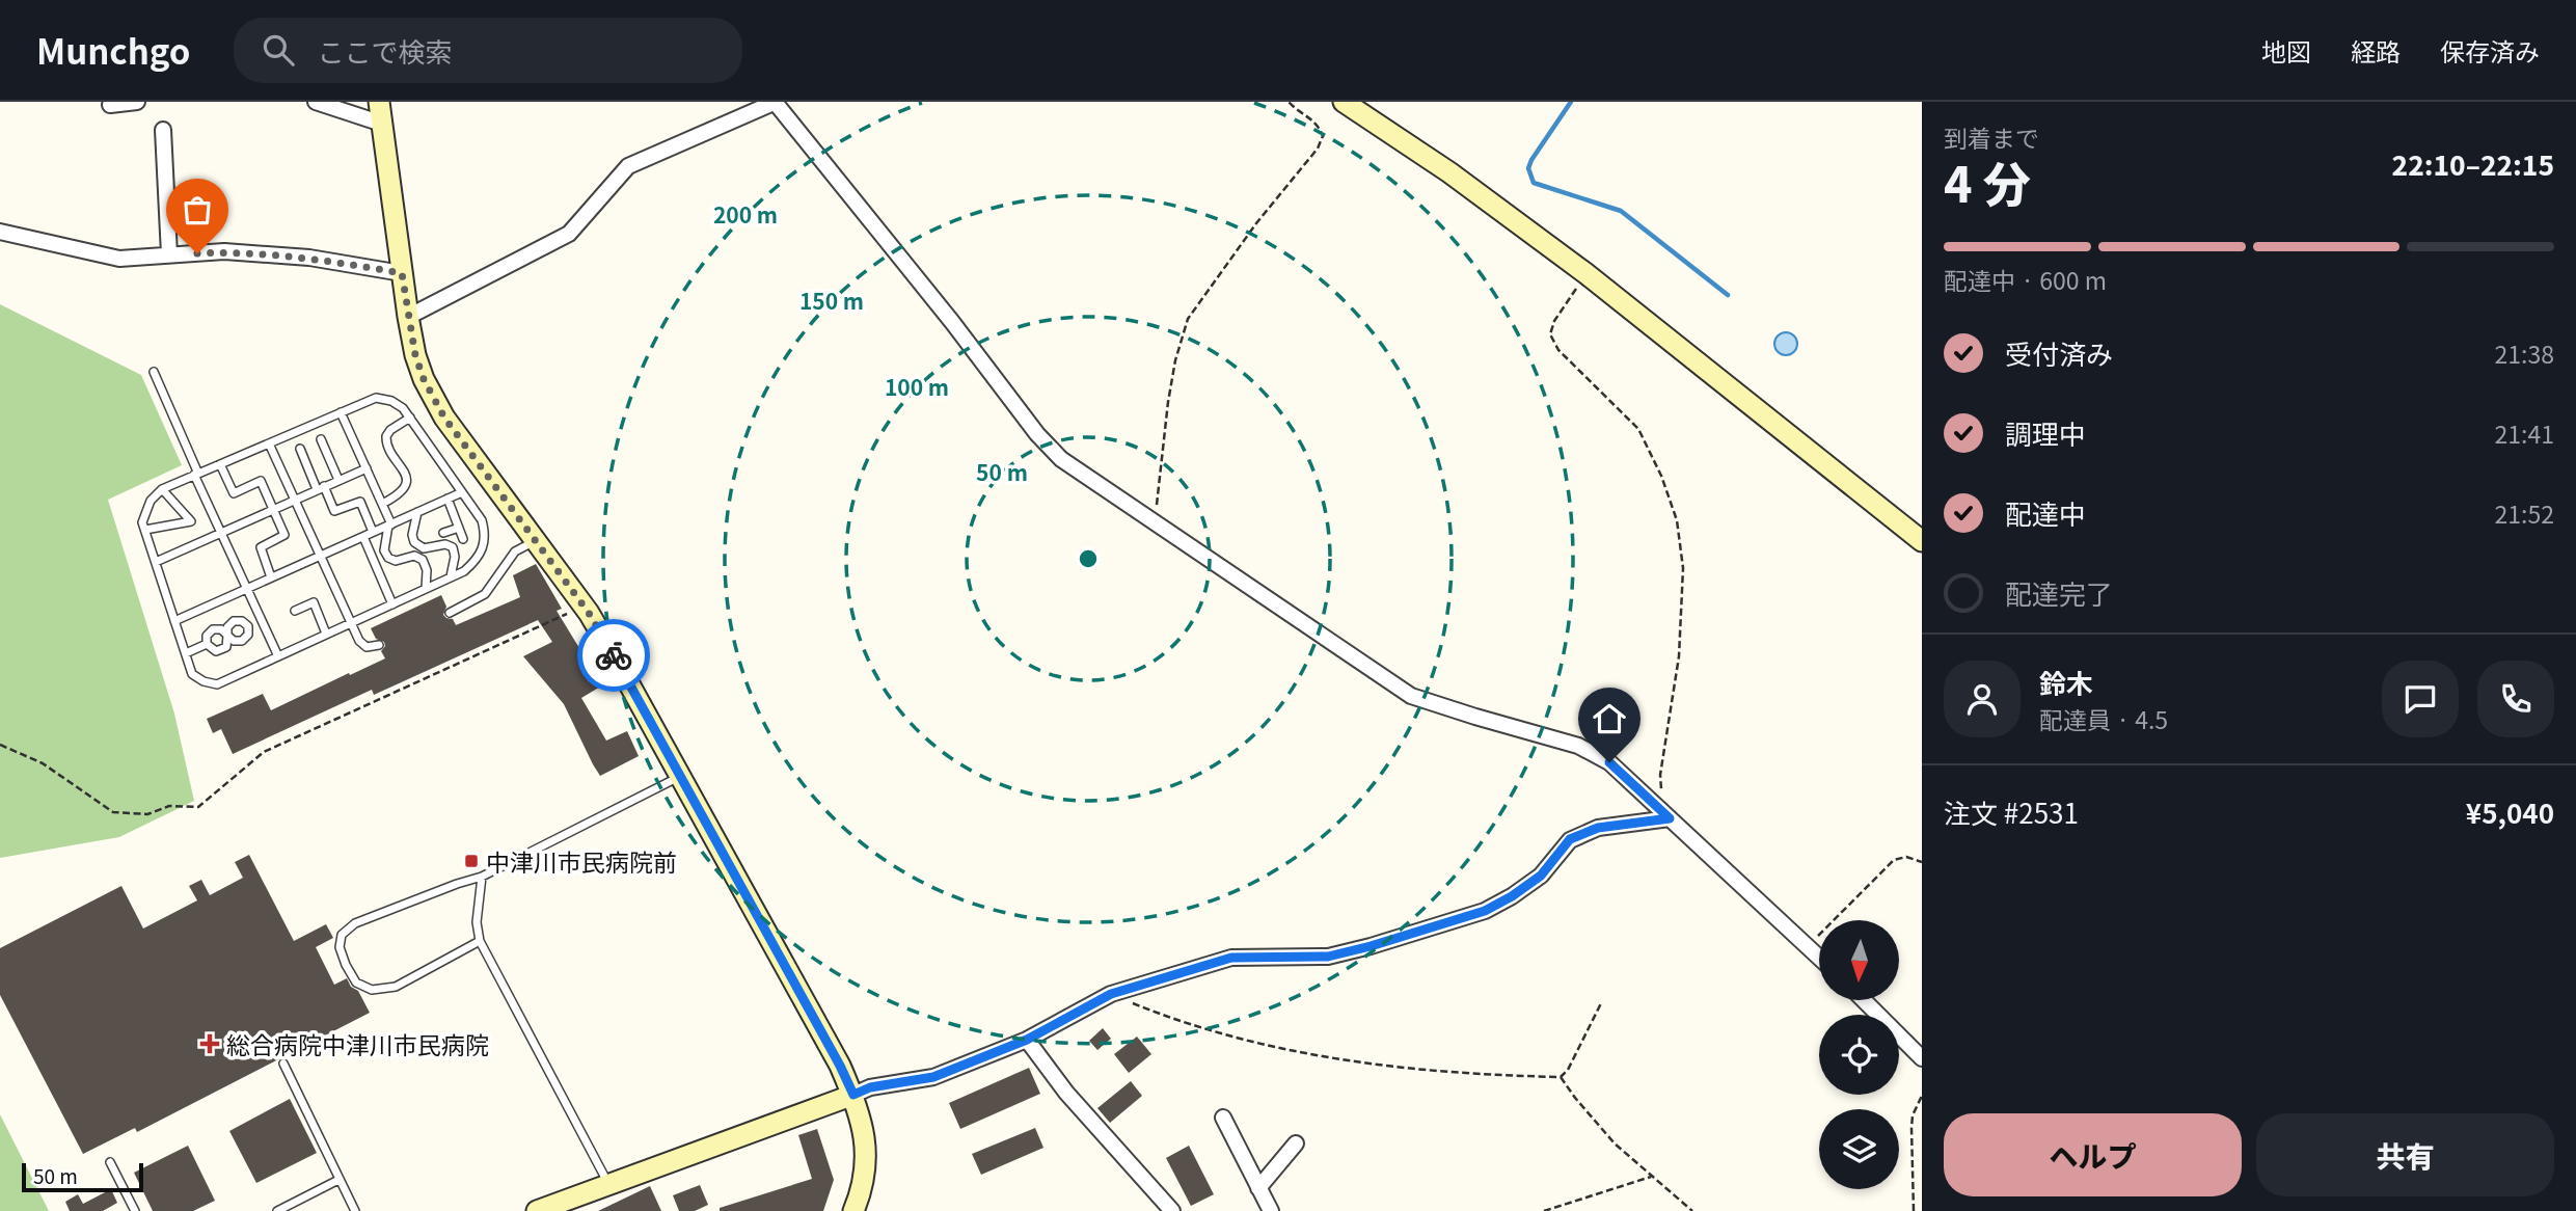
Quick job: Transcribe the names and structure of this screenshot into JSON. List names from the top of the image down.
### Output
{
  "places": {
    "transit": ["中津川市民病院前"],
    "health": ["総合病院中津川市民病院"]
  },
  "scale_bar": "50 m",
  "north": "bottom",
  "page": {
    "header": "Munchgo",
    "search": "ここで検索",
    "nav": ["地図", "経路", "保存済み"],
    "heading": ["4 分", "到着まで", "22:10–22:15"],
    "panel": [
      "鈴木",
      "配達員 · 4.5",
      "注文 #2531",
      "¥5,040"
    ],
    "bar": "配達中 · 600 m",
    "list": [
      ["受付済み", "21:38"],
      ["調理中", "21:41"],
      ["配達中", "21:52"],
      "配達完了"
    ],
    "buttons": ["ヘルプ", "共有"],
    "scale": "50 m"
  },
  "rings": [
    "200 m",
    "150 m",
    "100 m",
    "50 m"
  ]
}
